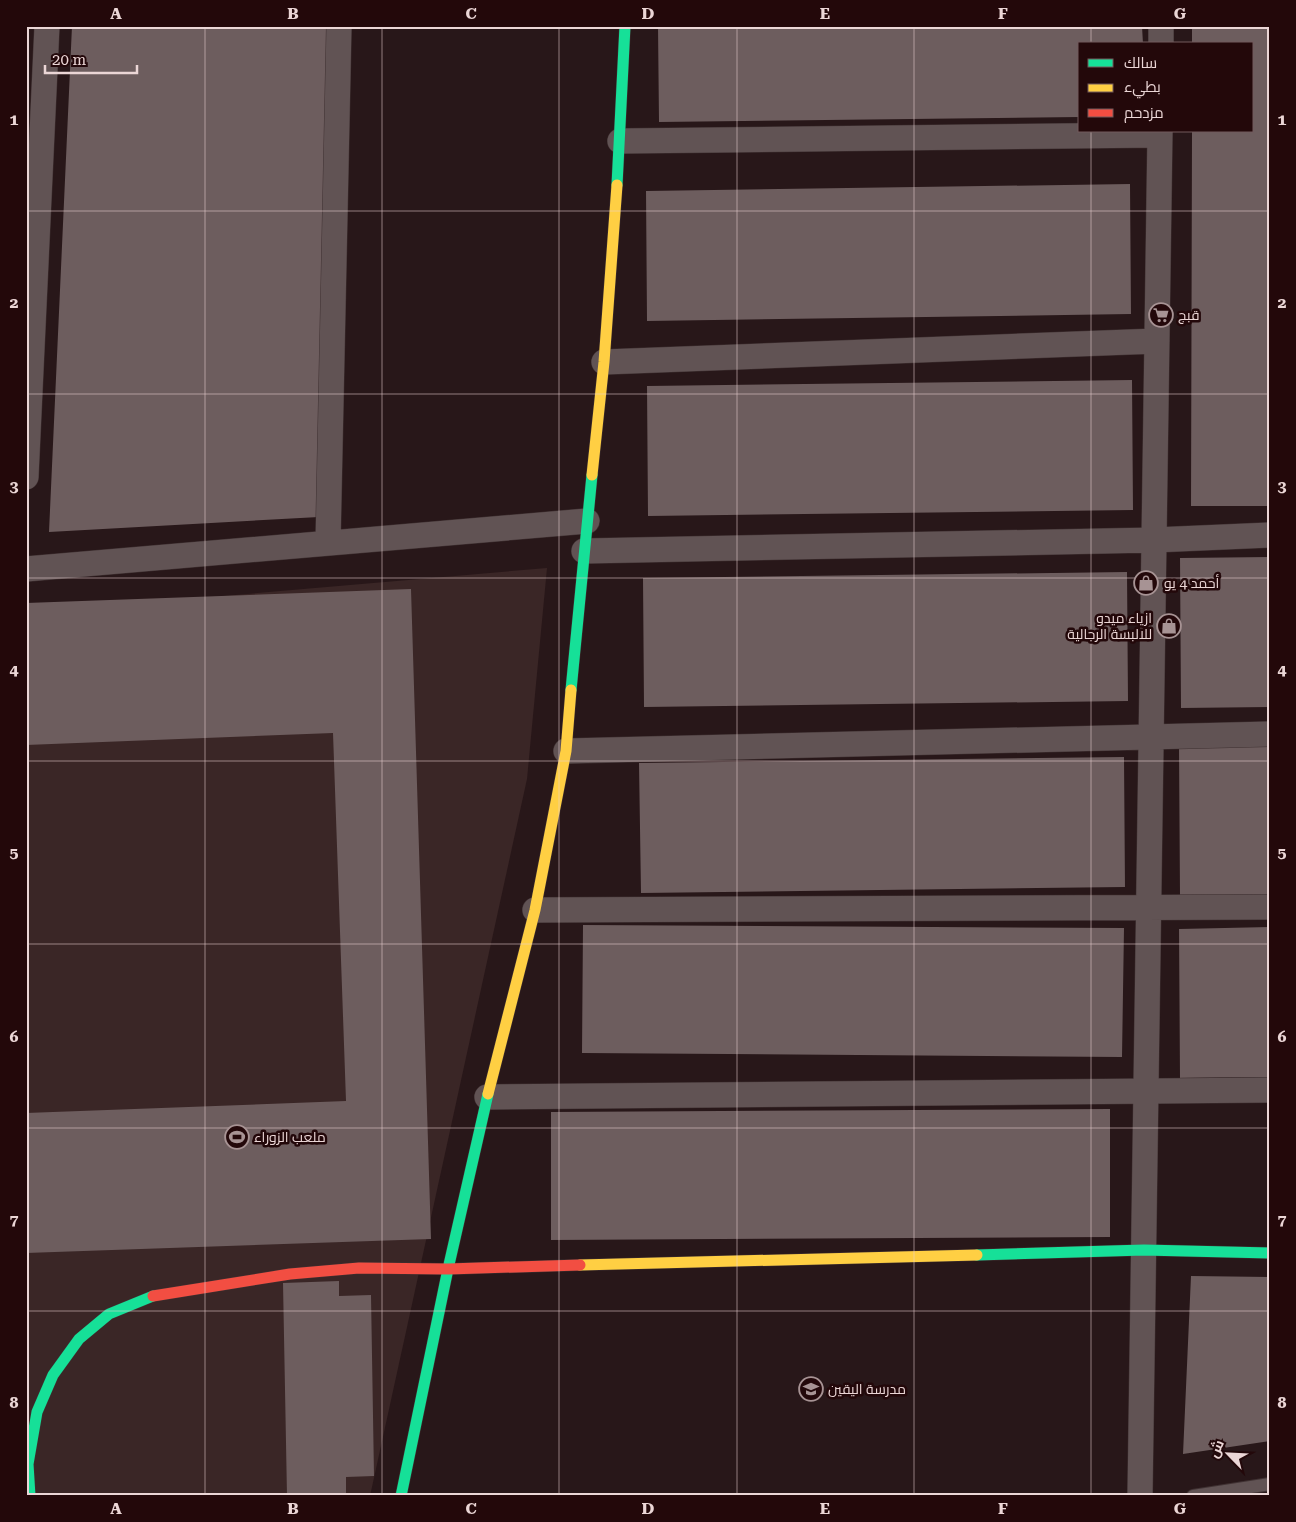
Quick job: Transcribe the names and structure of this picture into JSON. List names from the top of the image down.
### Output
{
  "places": {
    "supermarket": ["قبج"],
    "shop": ["أحمد 4 يو", "ازياء ميدو للالبسة الرجالية"],
    "sports": ["ملعب الزوراء"],
    "school or university": ["مدرسة اليقين"]
  },
  "legend": ["سالك", "بطيء", "مزدحم"],
  "scale_bar": "20 m",
  "north": "top left",
  "grid": {
    "columns": [
      "A",
      "B",
      "C",
      "D",
      "E",
      "F",
      "G"
    ],
    "rows": [
      "1",
      "2",
      "3",
      "4",
      "5",
      "6",
      "7",
      "8"
    ]
  }
}
